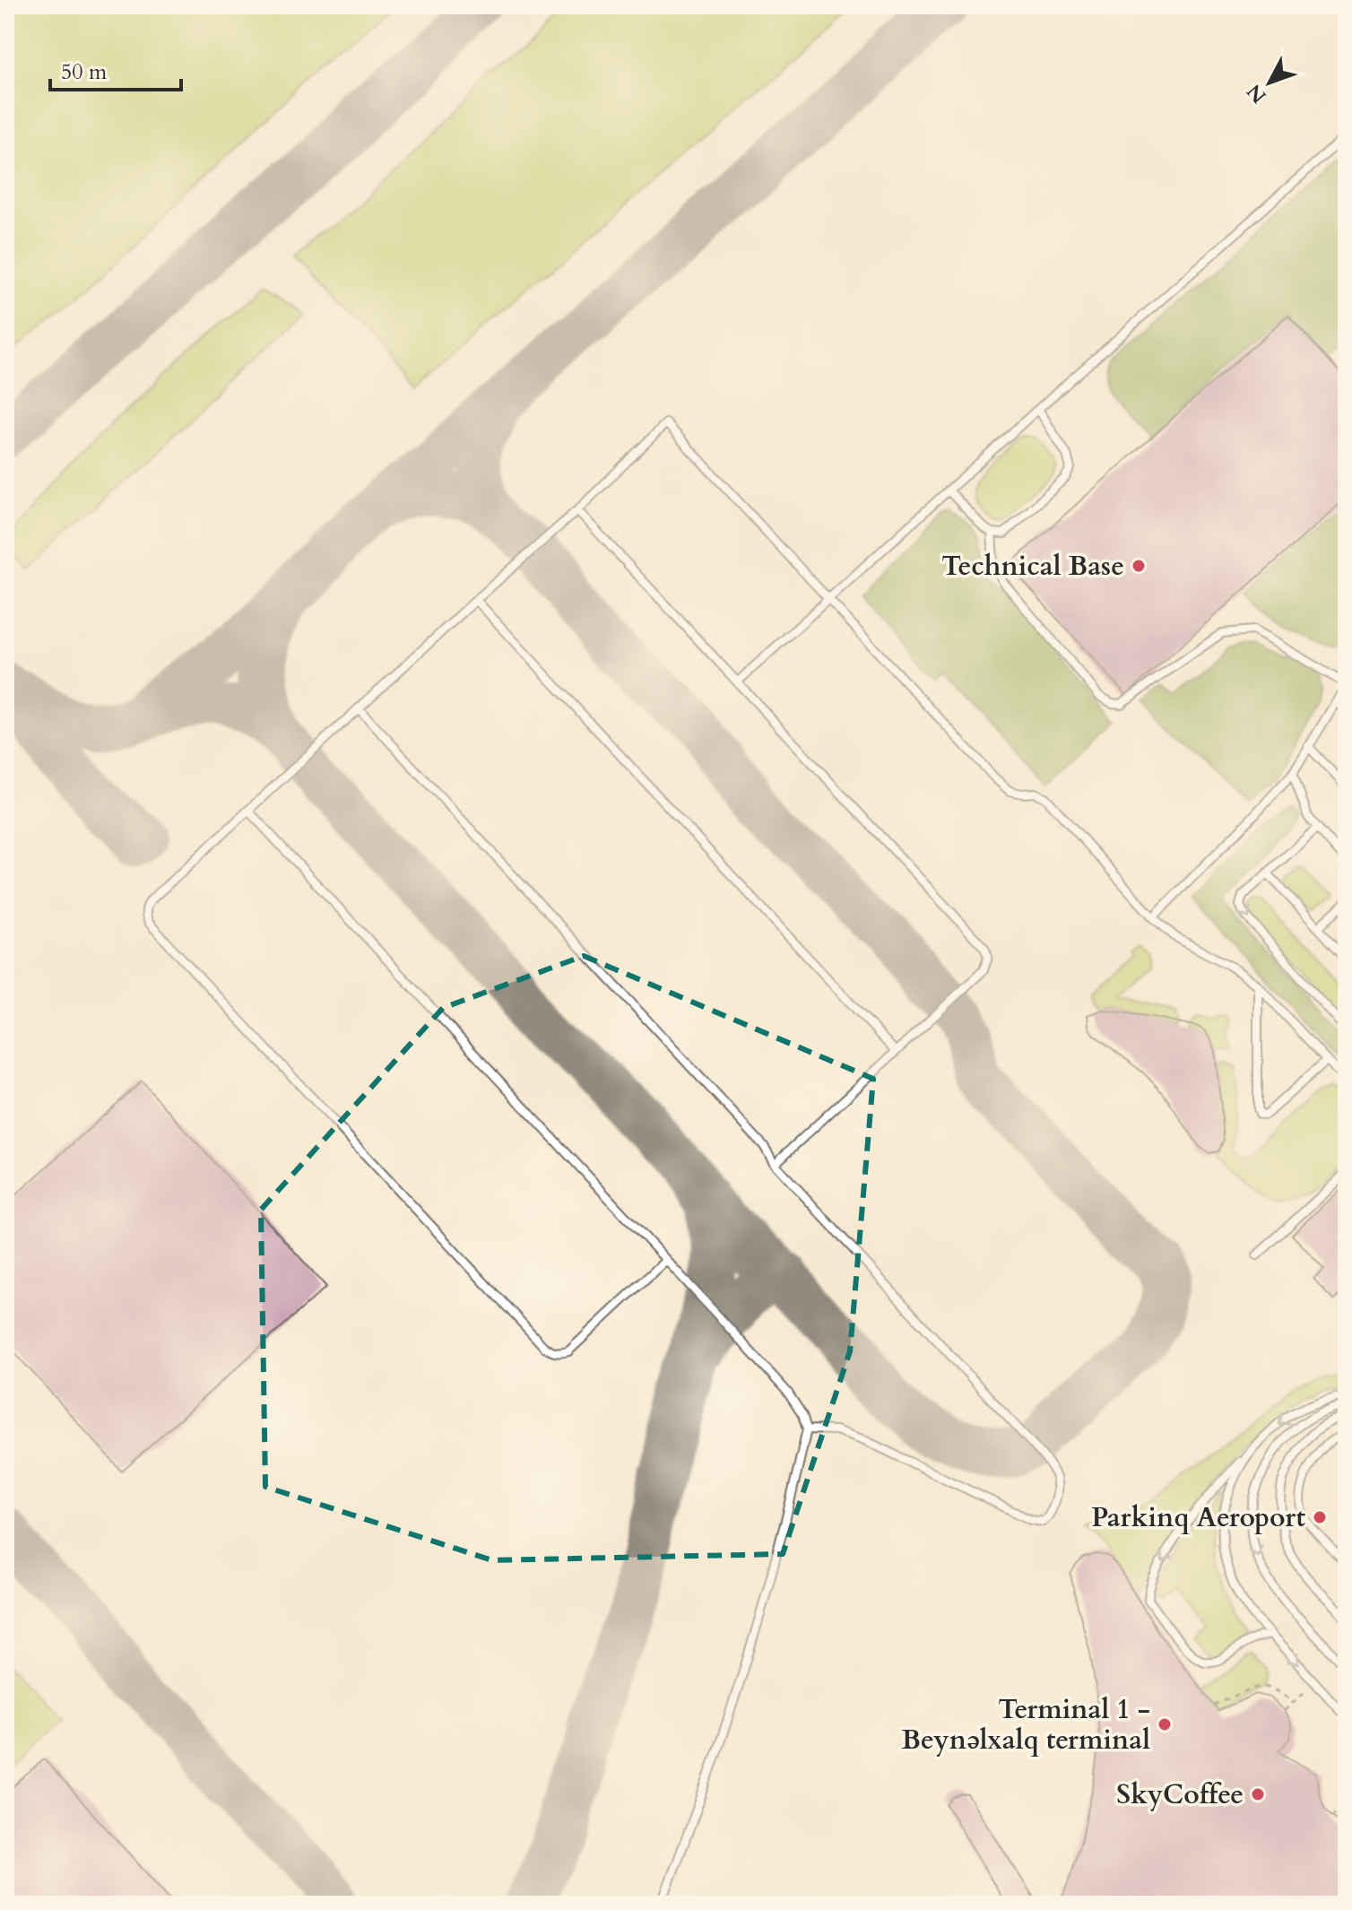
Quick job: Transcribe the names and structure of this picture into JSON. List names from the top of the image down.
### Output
{
  "places": [
    "Technical Base",
    "Parkinq Aeroport",
    "Terminal 1 - Beynəlxalq terminal",
    "SkyCoffee"
  ],
  "scale_bar": "50 m",
  "north": "bottom left"
}
